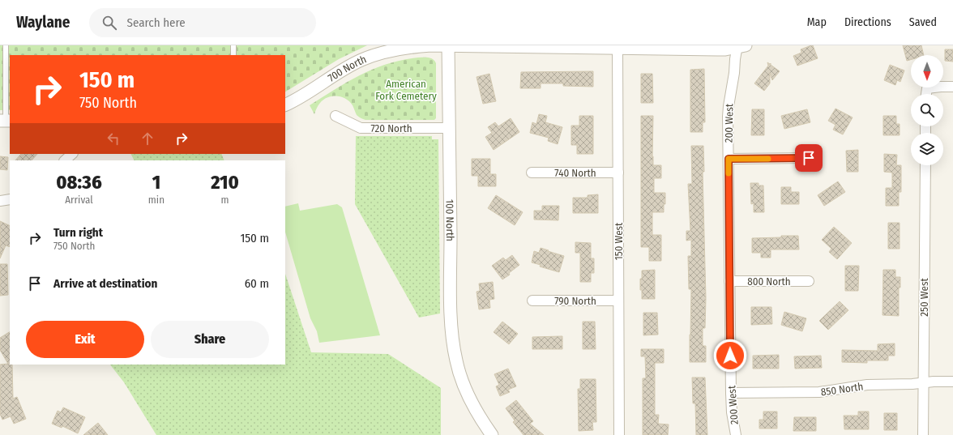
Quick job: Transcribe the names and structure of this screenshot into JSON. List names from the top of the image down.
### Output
{
  "streets": {
    "street": [
      "700 North",
      "200 West",
      "720 North",
      "740 North",
      "100 North",
      "150 West",
      "800 North",
      "250 West",
      "790 North",
      "850 North"
    ]
  },
  "crossings": [
    ["700 North", "200 West"],
    ["700 North", "100 North"],
    ["700 North", "150 West"],
    ["200 West", "800 North"],
    ["200 West", "850 North"],
    ["720 North", "100 North"],
    ["740 North", "150 West"],
    ["150 West", "790 North"],
    ["250 West", "850 North"]
  ],
  "parks": ["American Fork Cemetery"],
  "north": "bottom",
  "page": {
    "header": "Waylane",
    "search": "Search here",
    "nav": ["Map", "Directions", "Saved"],
    "turn": ["150 m", "750 North"],
    "eta": [
      "08:36",
      "Arrival",
      "1",
      "min",
      "210",
      "m"
    ],
    "list": [
      {
        "name": "Turn right",
        "note": "750 North",
        "value": "150 m"
      },
      {
        "name": "Arrive at destination",
        "value": "60 m"
      }
    ],
    "buttons": ["Exit", "Share"]
  }
}
